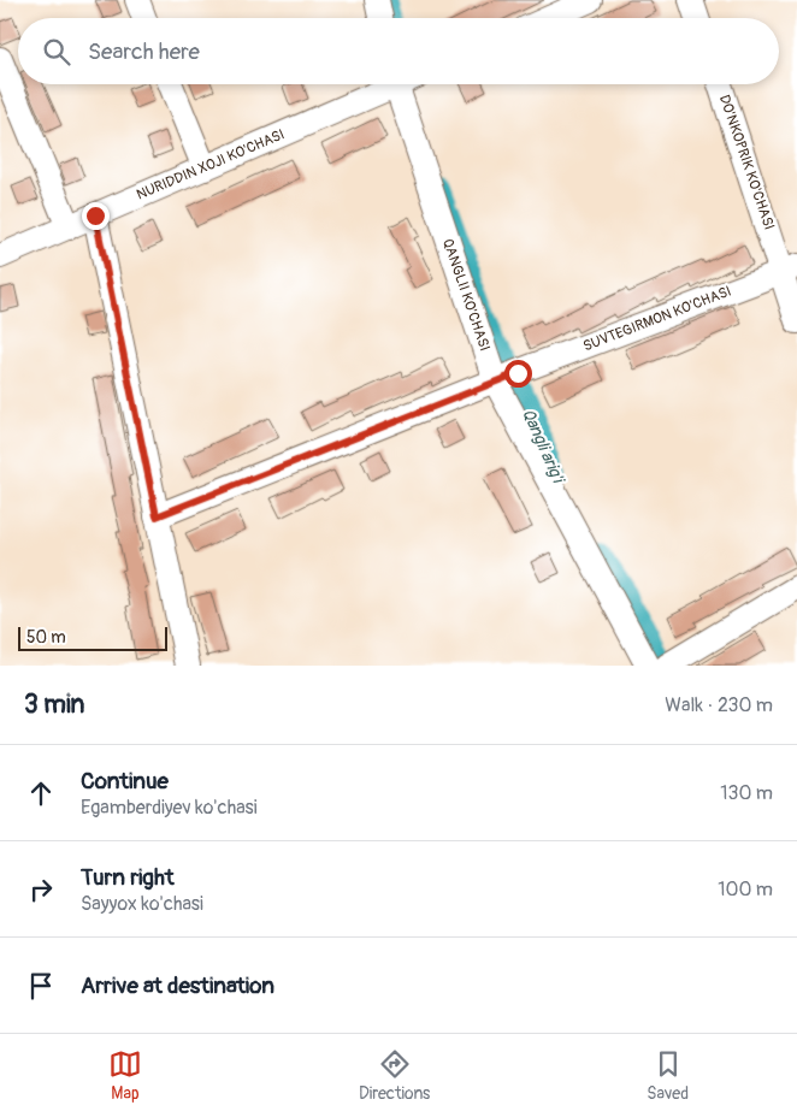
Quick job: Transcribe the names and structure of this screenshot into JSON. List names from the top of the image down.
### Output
{
  "streets": {
    "street": [
      "DO'NKOPRIK KO'CHASI",
      "NURIDDIN XOJI KO'CHASI",
      "QANGLII KO'CHASI",
      "SUVTEGIRMON KO'CHASI"
    ]
  },
  "crossings": [
    ["DO'NKOPRIK KO'CHASI", "SUVTEGIRMON KO'CHASI"],
    ["QANGLII KO'CHASI", "SUVTEGIRMON KO'CHASI"]
  ],
  "water": ["Qangli arig'i"],
  "scale_bar": "50 m",
  "page": {
    "search": "Search here",
    "scale": "50 m",
    "heading": ["3 min", "Walk · 230 m"],
    "list": [
      ["Continue", "Egamberdiyev ko'chasi", "130 m"],
      ["Turn right", "Sayyox ko'chasi", "100 m"],
      "Arrive at destination"
    ],
    "nav": ["Map", "Directions", "Saved"]
  }
}
